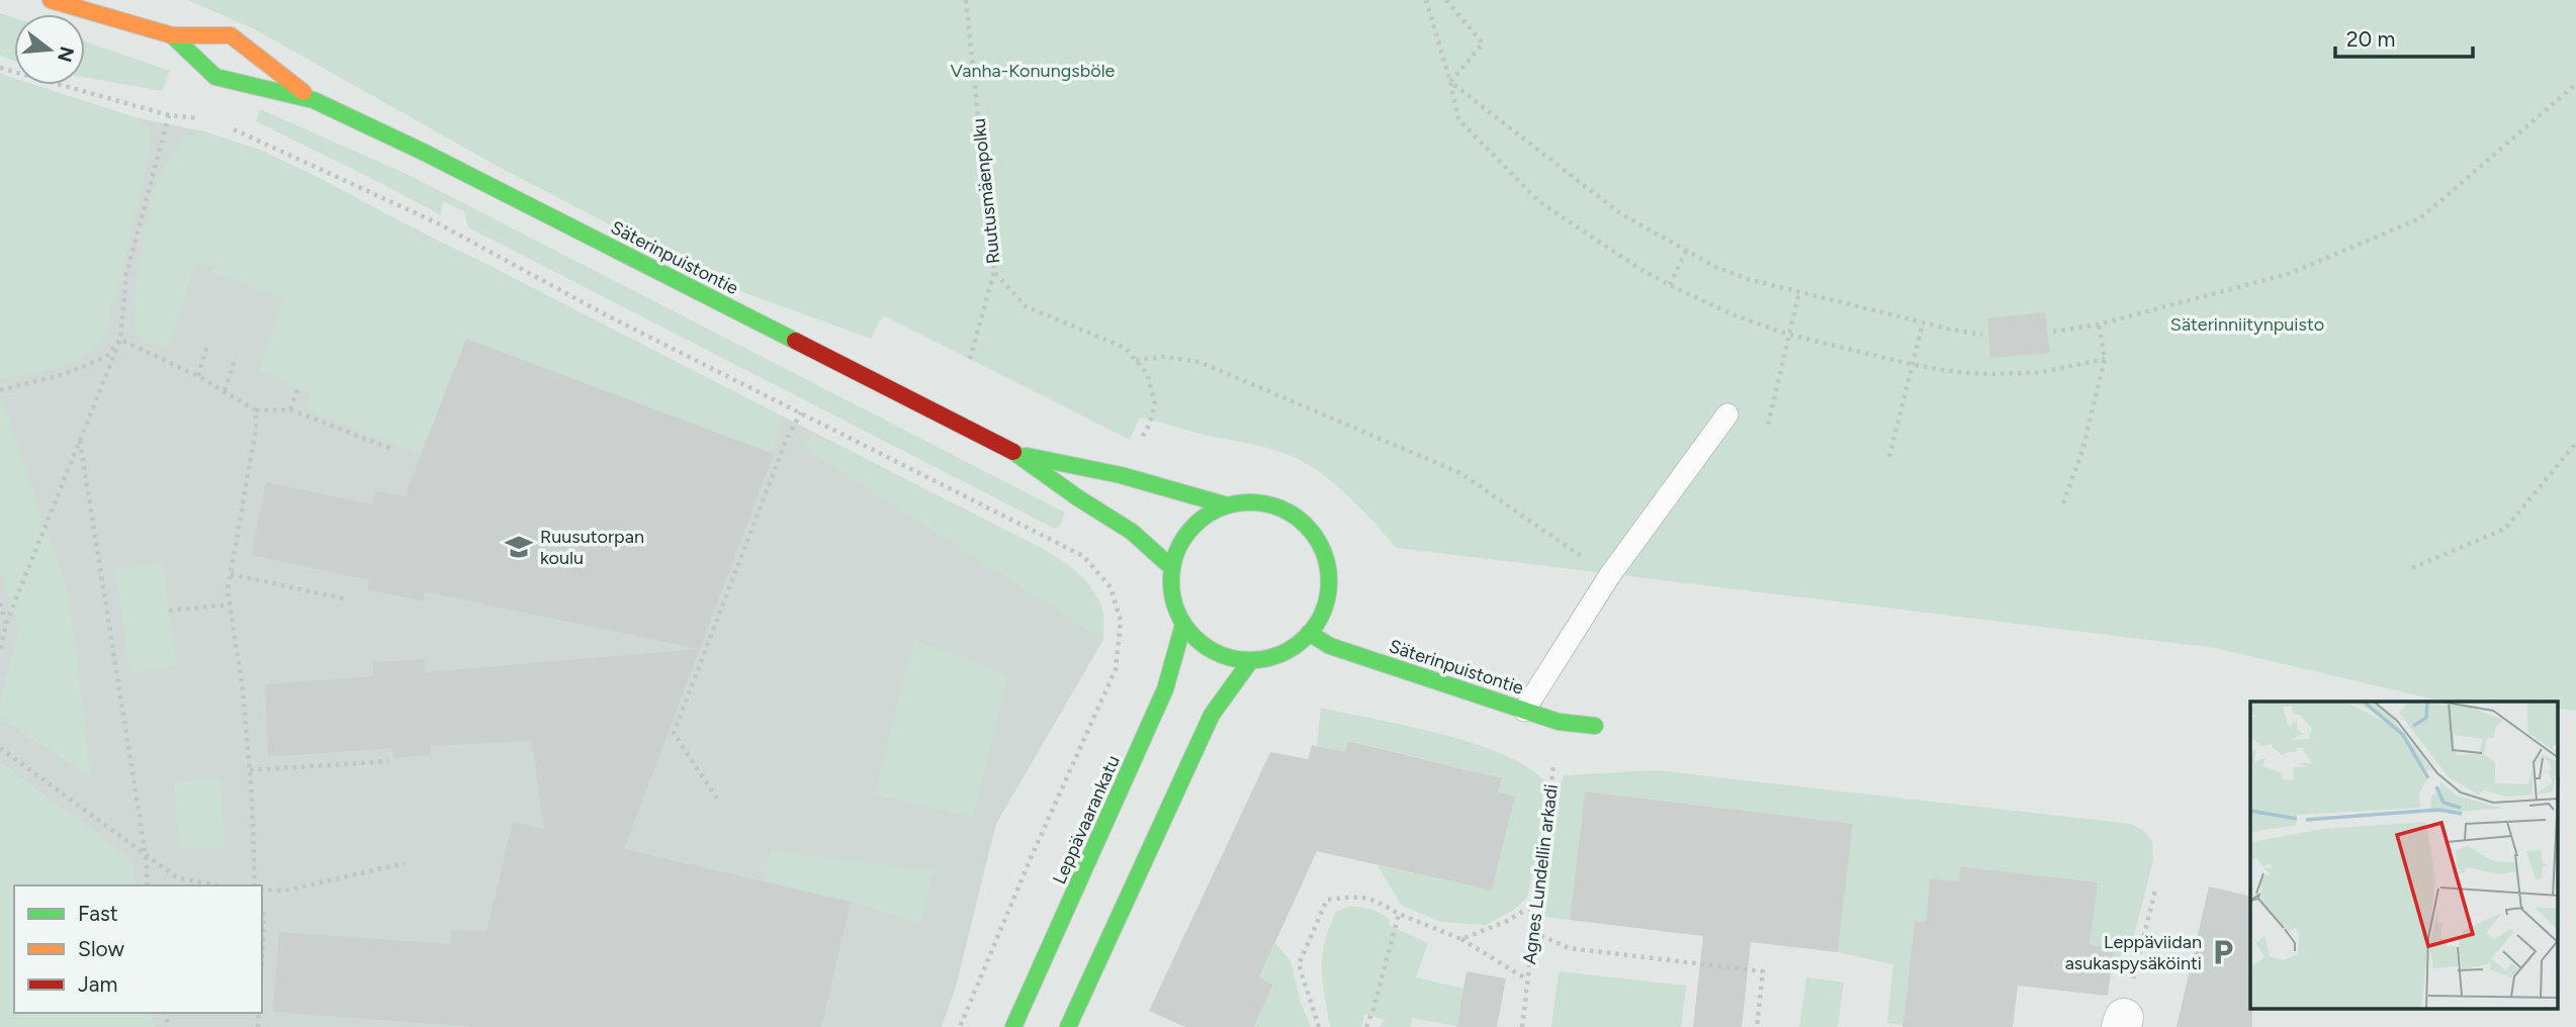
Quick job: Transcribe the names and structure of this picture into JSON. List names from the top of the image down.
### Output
{
  "streets": {
    "main road": ["Säterinpuistontie", "Leppävaarankatu"],
    "path": ["Ruutusmäenpolku", "Agnes Lundellin arkadi"]
  },
  "crossings": [
    ["Säterinpuistontie", "Leppävaarankatu"],
    ["Säterinpuistontie", "Agnes Lundellin arkadi"]
  ],
  "parks": ["Vanha-Konungsböle", "Säterinniitynpuisto"],
  "places": {
    "school or university": ["Ruusutorpan koulu"],
    "parking": ["Leppäviidan asukaspysäköinti"]
  },
  "legend": ["Fast", "Slow", "Jam"],
  "scale_bar": "20 m",
  "north": "right"
}
